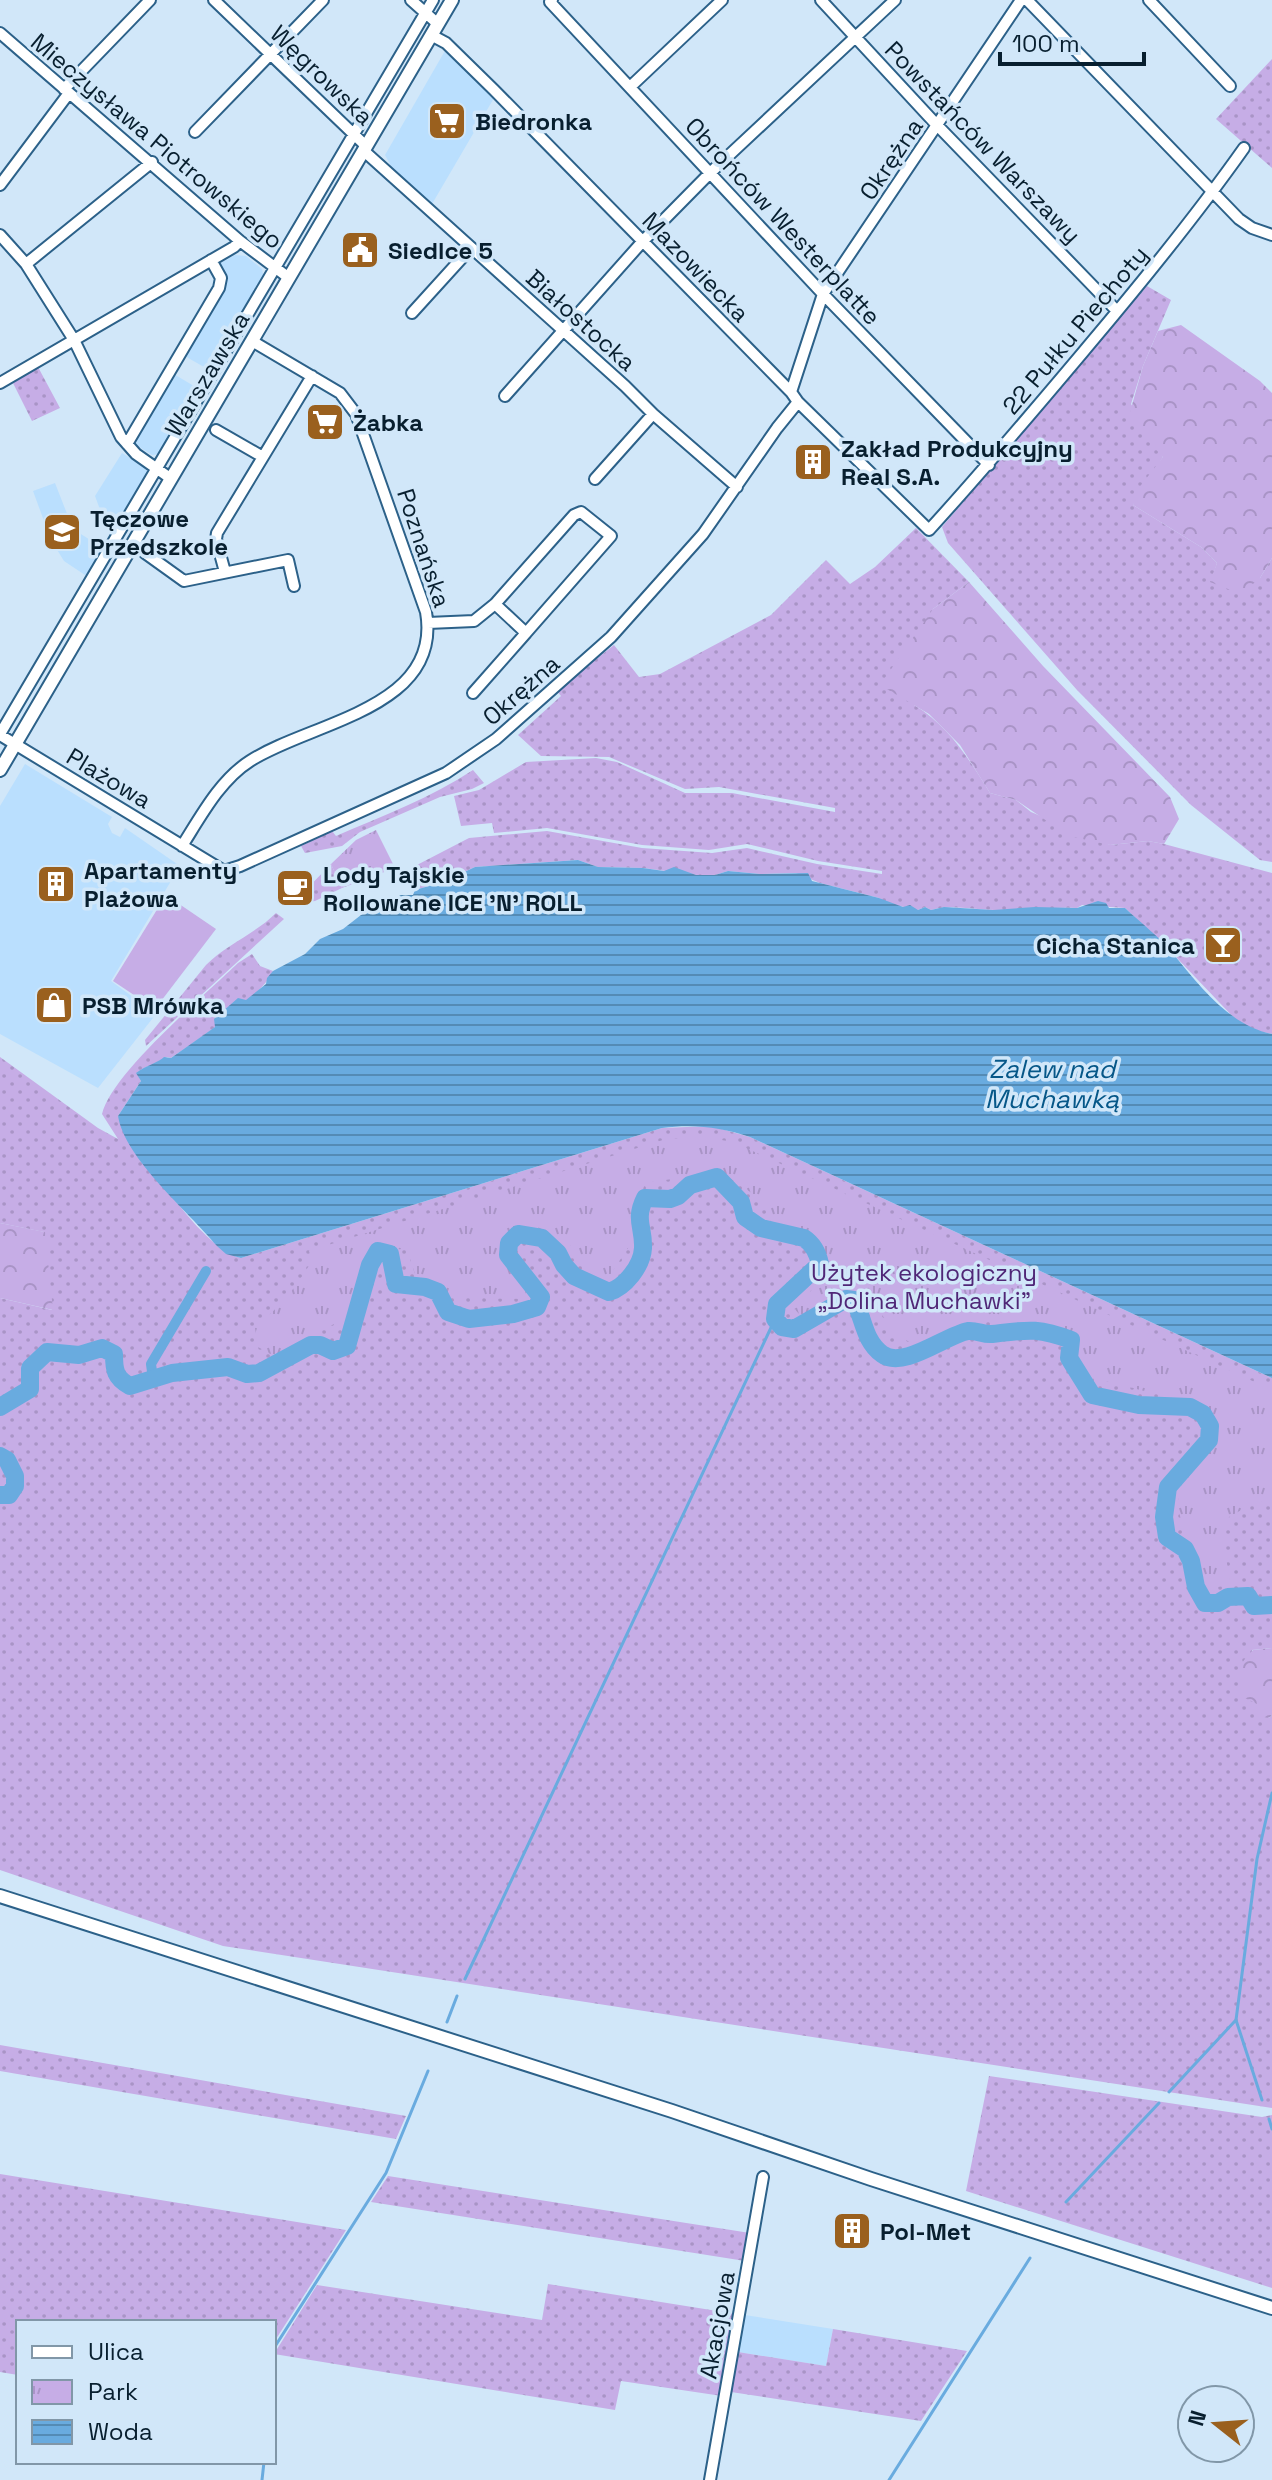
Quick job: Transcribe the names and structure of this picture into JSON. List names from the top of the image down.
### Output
{
  "streets": {
    "main road": ["Warszawska"],
    "street": [
      "Węgrowska",
      "Mieczysława Piotrowskiego",
      "Powstańców Warszawy",
      "Okrężna",
      "Obrońców Westerplatte",
      "Mazowiecka",
      "Białostocka",
      "22 Pułku Piechoty",
      "Poznańska",
      "Plażowa",
      "Akacjowa"
    ]
  },
  "crossings": [
    ["Węgrowska", "Białostocka"],
    ["Węgrowska", "Warszawska"],
    ["Mieczysława Piotrowskiego", "Warszawska"],
    ["Powstańców Warszawy", "Okrężna"],
    ["Powstańców Warszawy", "22 Pułku Piechoty"],
    ["Okrężna", "Obrońców Westerplatte"],
    ["Okrężna", "Mazowiecka"],
    ["Okrężna", "Białostocka"],
    ["Okrężna", "Poznańska"],
    ["Okrężna", "Plażowa"],
    ["Obrońców Westerplatte", "22 Pułku Piechoty"],
    ["Mazowiecka", "22 Pułku Piechoty"],
    ["Mazowiecka", "Warszawska"],
    ["Białostocka", "Warszawska"],
    ["Warszawska", "Poznańska"],
    ["Warszawska", "Plażowa"],
    ["Poznańska", "Plażowa"]
  ],
  "water": ["Zalew nad Muchawką"],
  "parks": ["Użytek ekologiczny „Dolina Muchawki”"],
  "places": {
    "supermarket": ["Biedronka", "Żabka"],
    "public building": ["Siedlce 5"],
    "building": ["Zakład Produkcyjny Real S.A.", "Apartamenty Plażowa", "Pol-Met"],
    "school or university": ["Tęczowe Przedszkole"],
    "cafe": ["Lody Tajskie Rollowane ICE 'N' ROLL"],
    "bar": ["Cicha Stanica"],
    "shop": ["PSB Mrówka"]
  },
  "legend": ["Ulica", "Park", "Woda"],
  "scale_bar": "100 m",
  "north": "left"
}
